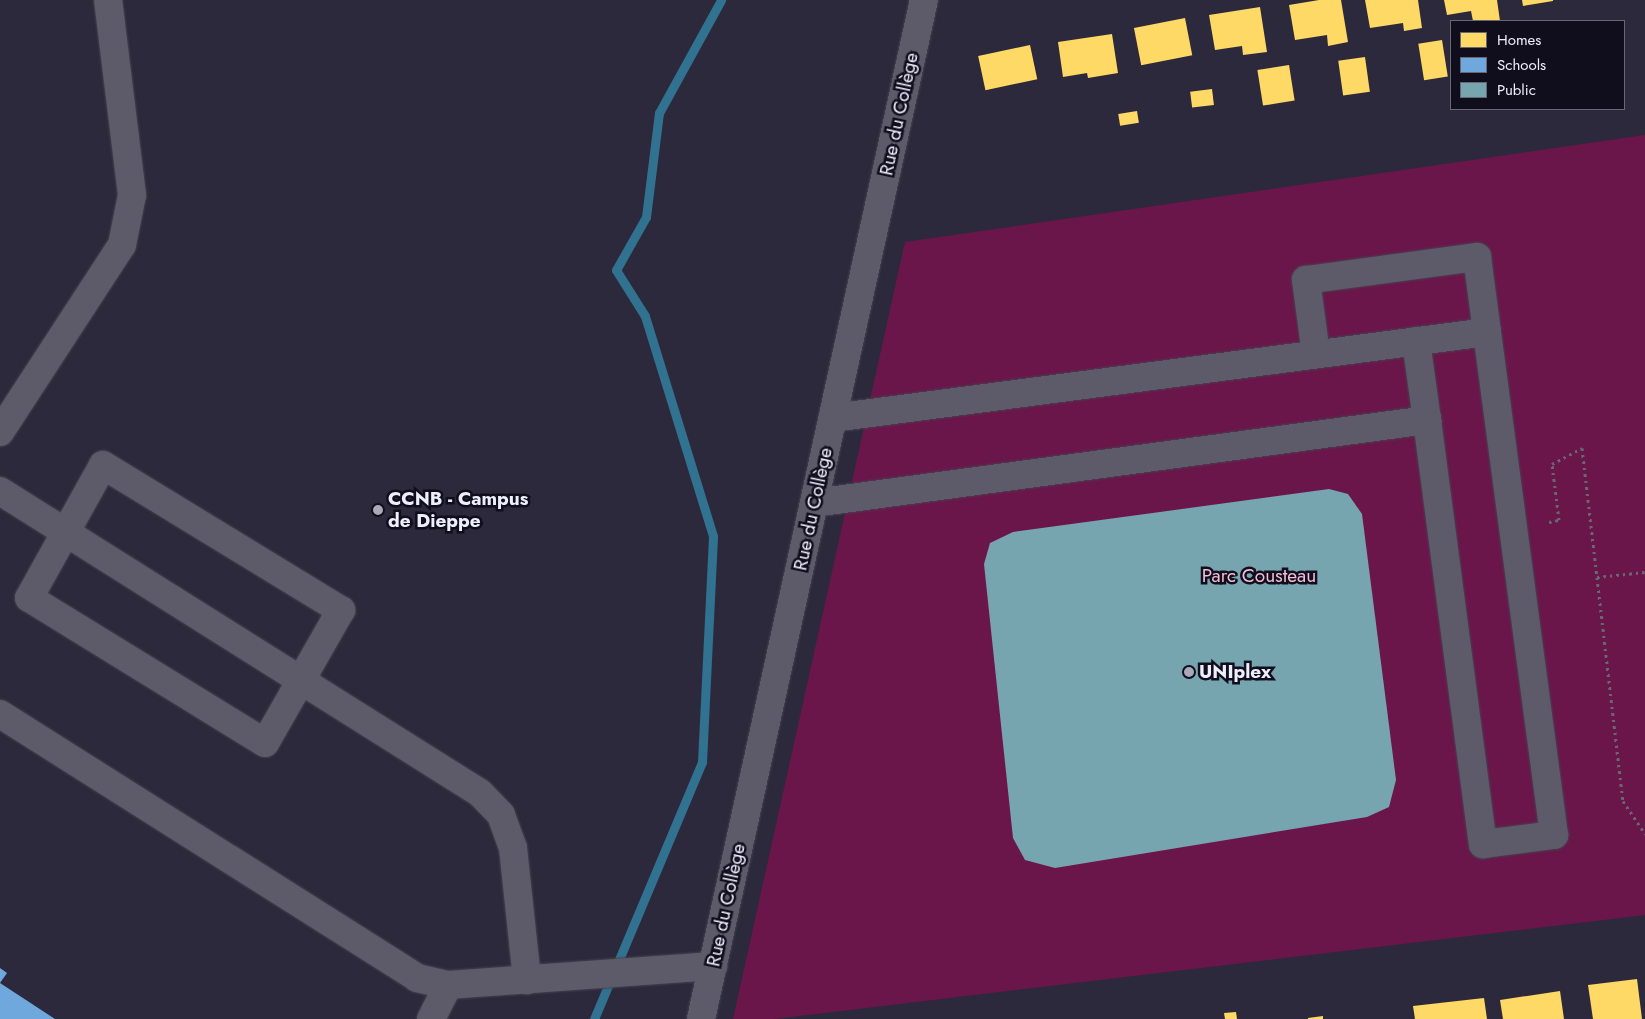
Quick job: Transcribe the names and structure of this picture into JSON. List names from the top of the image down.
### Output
{
  "streets": {
    "street": ["Rue du Collège"]
  },
  "parks": ["Parc Cousteau"],
  "places": ["CCNB - Campus de Dieppe", "UNIplex"],
  "legend": ["Homes", "Schools", "Public"]
}
